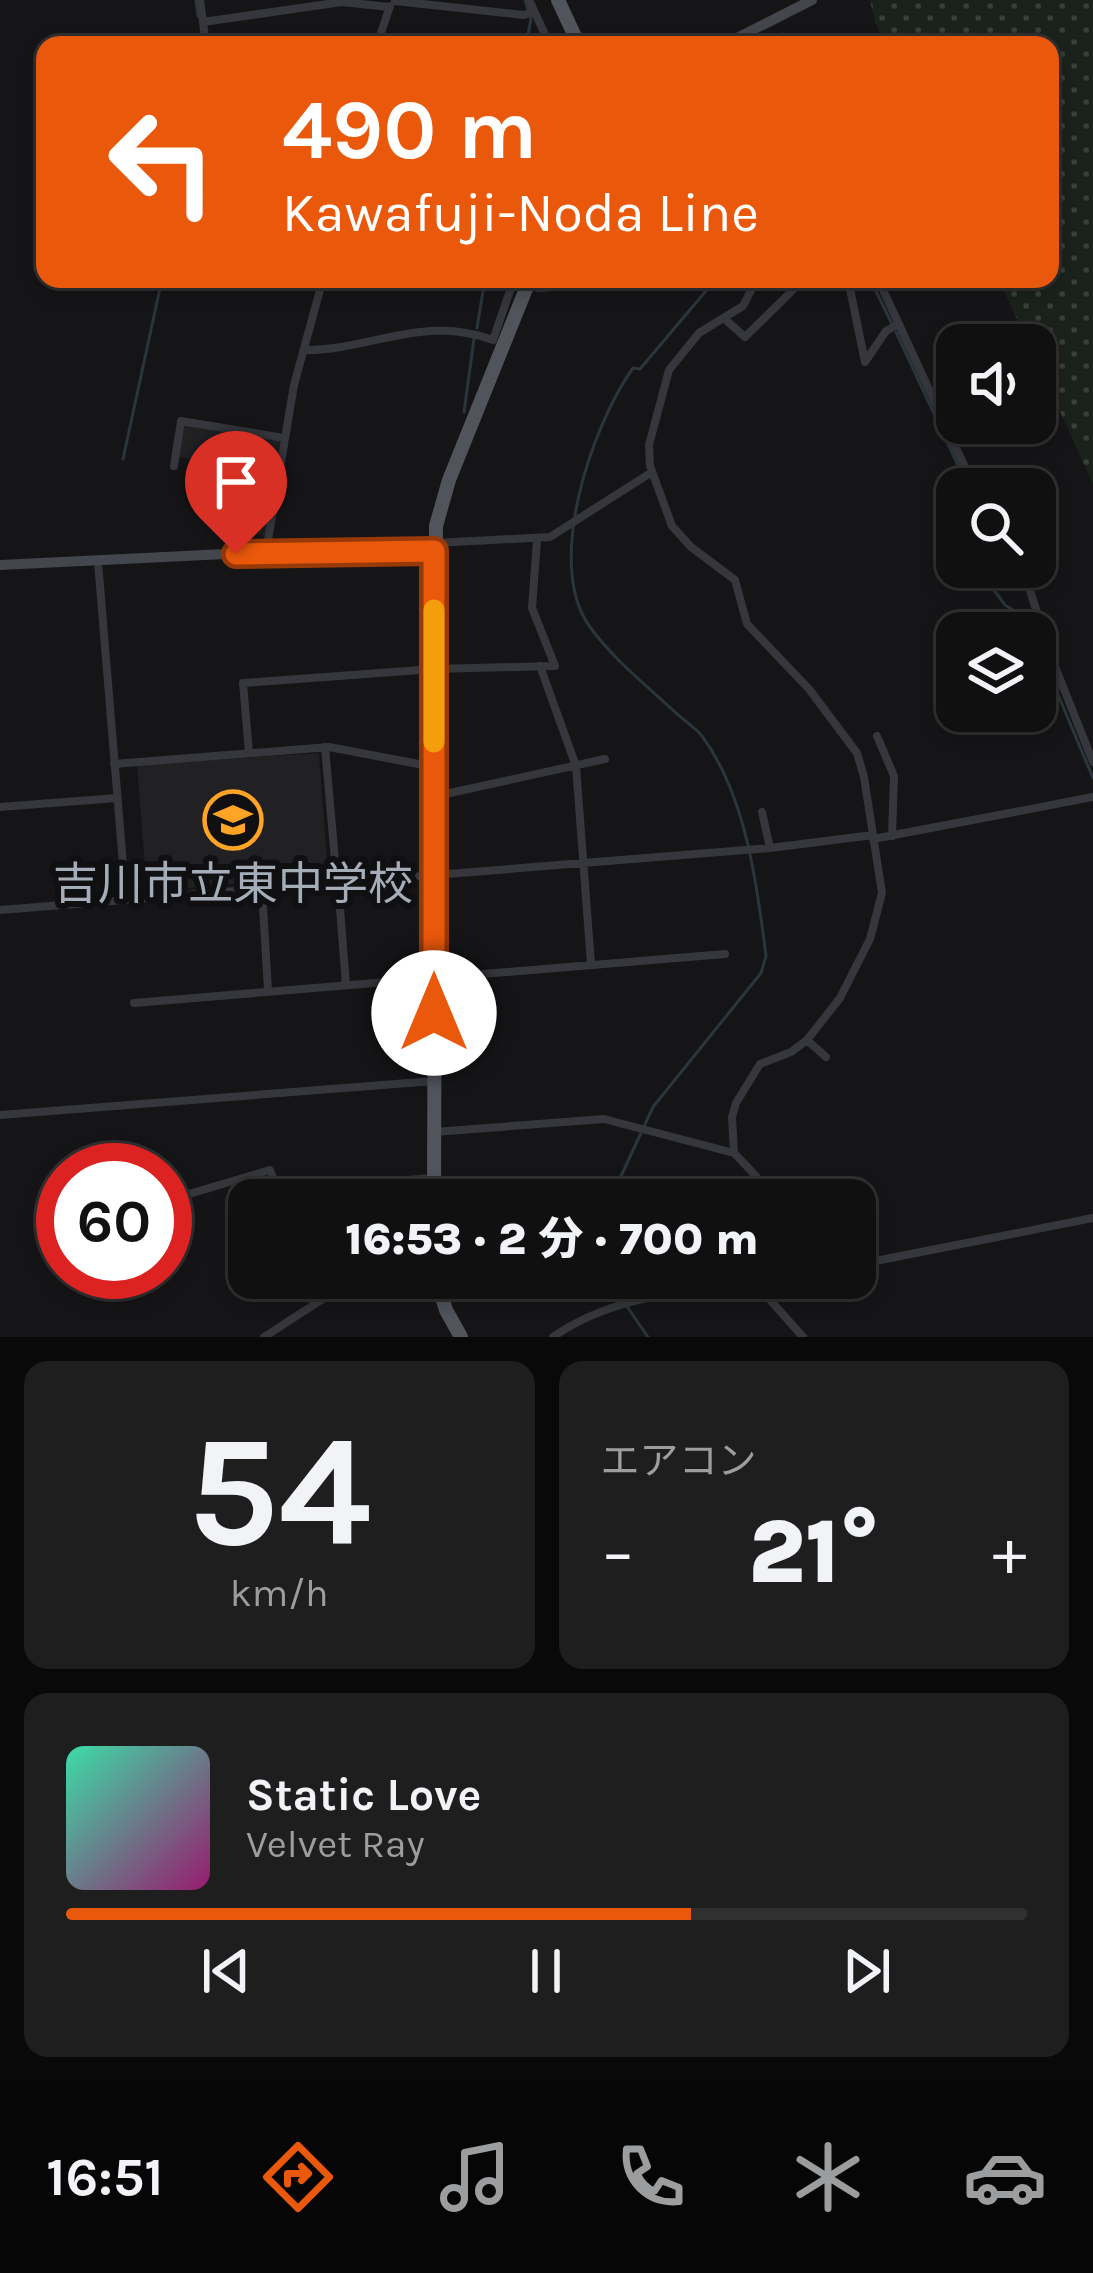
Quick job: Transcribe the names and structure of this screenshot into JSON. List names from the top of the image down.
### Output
{
  "places": {
    "school or university": ["吉川市立東中学校"]
  },
  "page": {
    "turn": ["490 m", "Kawafuji-Noda Line"],
    "limit": "60",
    "trip": "16:53 · 2 分 · 700 m",
    "tile": [
      ["54", "km/h"],
      "エアコン"
    ],
    "heat": ["−", "21°", "+"],
    "song": ["Static Love", "Velvet Ray"],
    "tabs": "16:51"
  }
}
